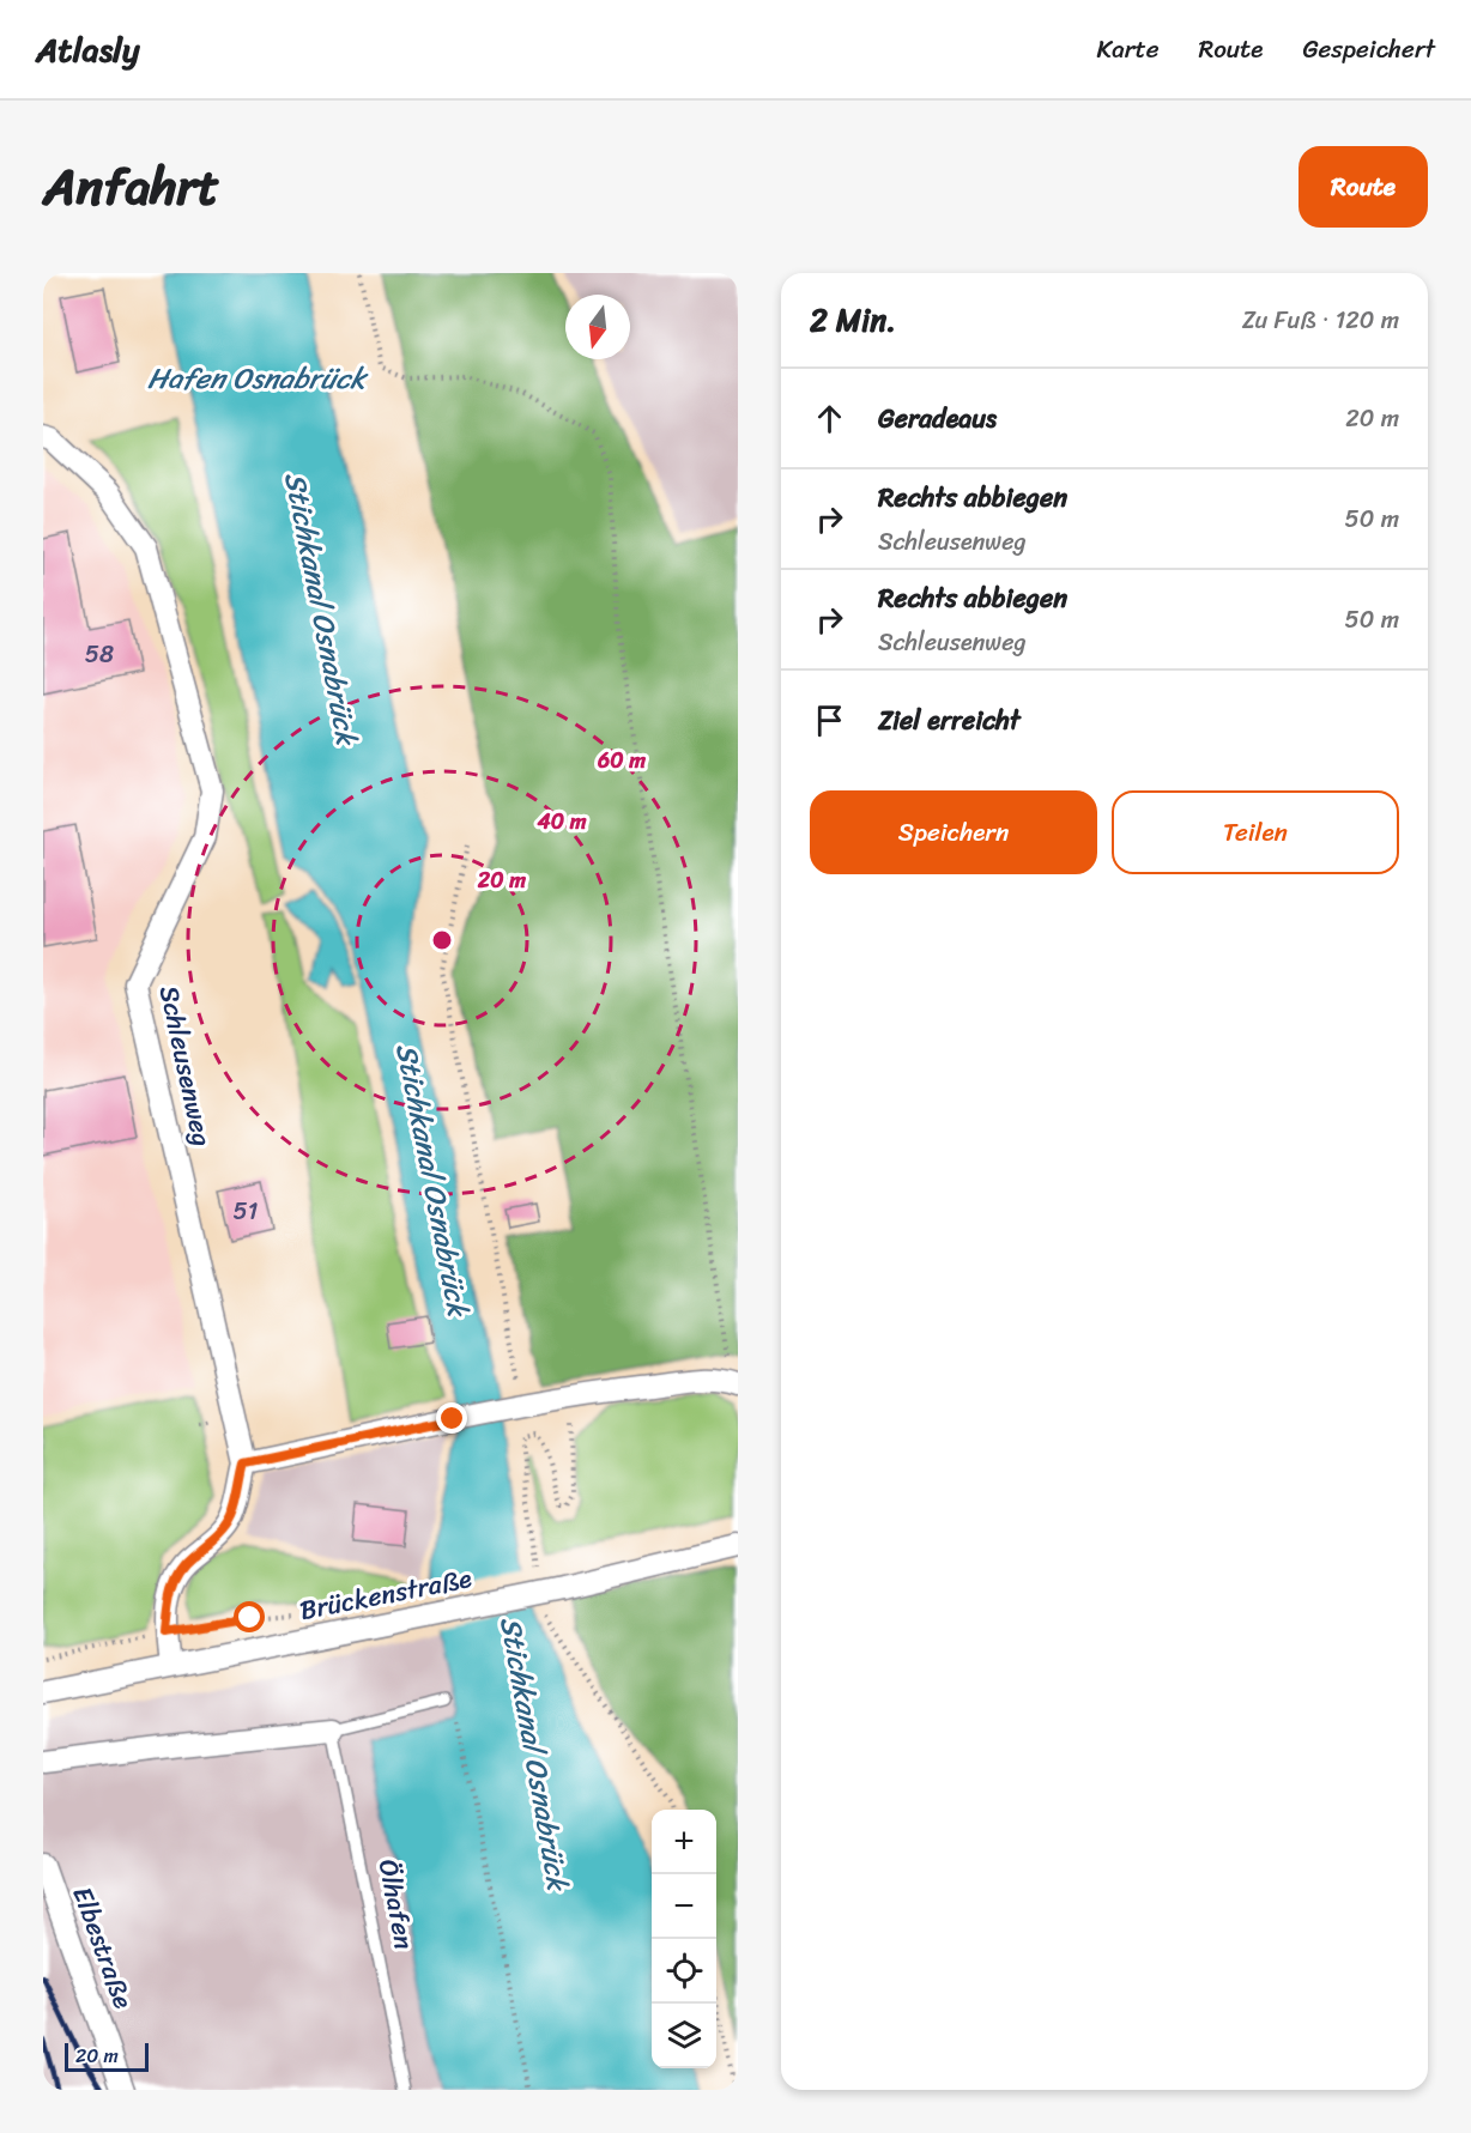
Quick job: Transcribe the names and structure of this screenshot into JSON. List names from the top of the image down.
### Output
{
  "streets": {
    "street": ["Schleusenweg", "Brückenstraße", "Elbestraße"],
    "lane": ["Ölhafen"]
  },
  "crossings": [
    ["Schleusenweg", "Brückenstraße"]
  ],
  "water": ["Hafen Osnabrück", "Stichkanal Osnabrück"],
  "house_numbers": ["58", "51"],
  "scale_bar": "20 m",
  "north": "bottom",
  "page": {
    "header": "Atlasly",
    "nav": ["Karte", "Route", "Gespeichert"],
    "title": "Anfahrt",
    "buttons": [
      "Route",
      ["Speichern", "Teilen"]
    ],
    "heading": ["2 Min.", "Zu Fuß · 120 m"],
    "list": [
      ["Geradeaus", "20 m"],
      ["Rechts abbiegen", "Schleusenweg", "50 m"],
      ["Rechts abbiegen", "Schleusenweg", "50 m"],
      "Ziel erreicht"
    ],
    "map_buttons": ["+", "−"],
    "scale": "20 m"
  },
  "rings": ["60 m", "40 m", "20 m"]
}
